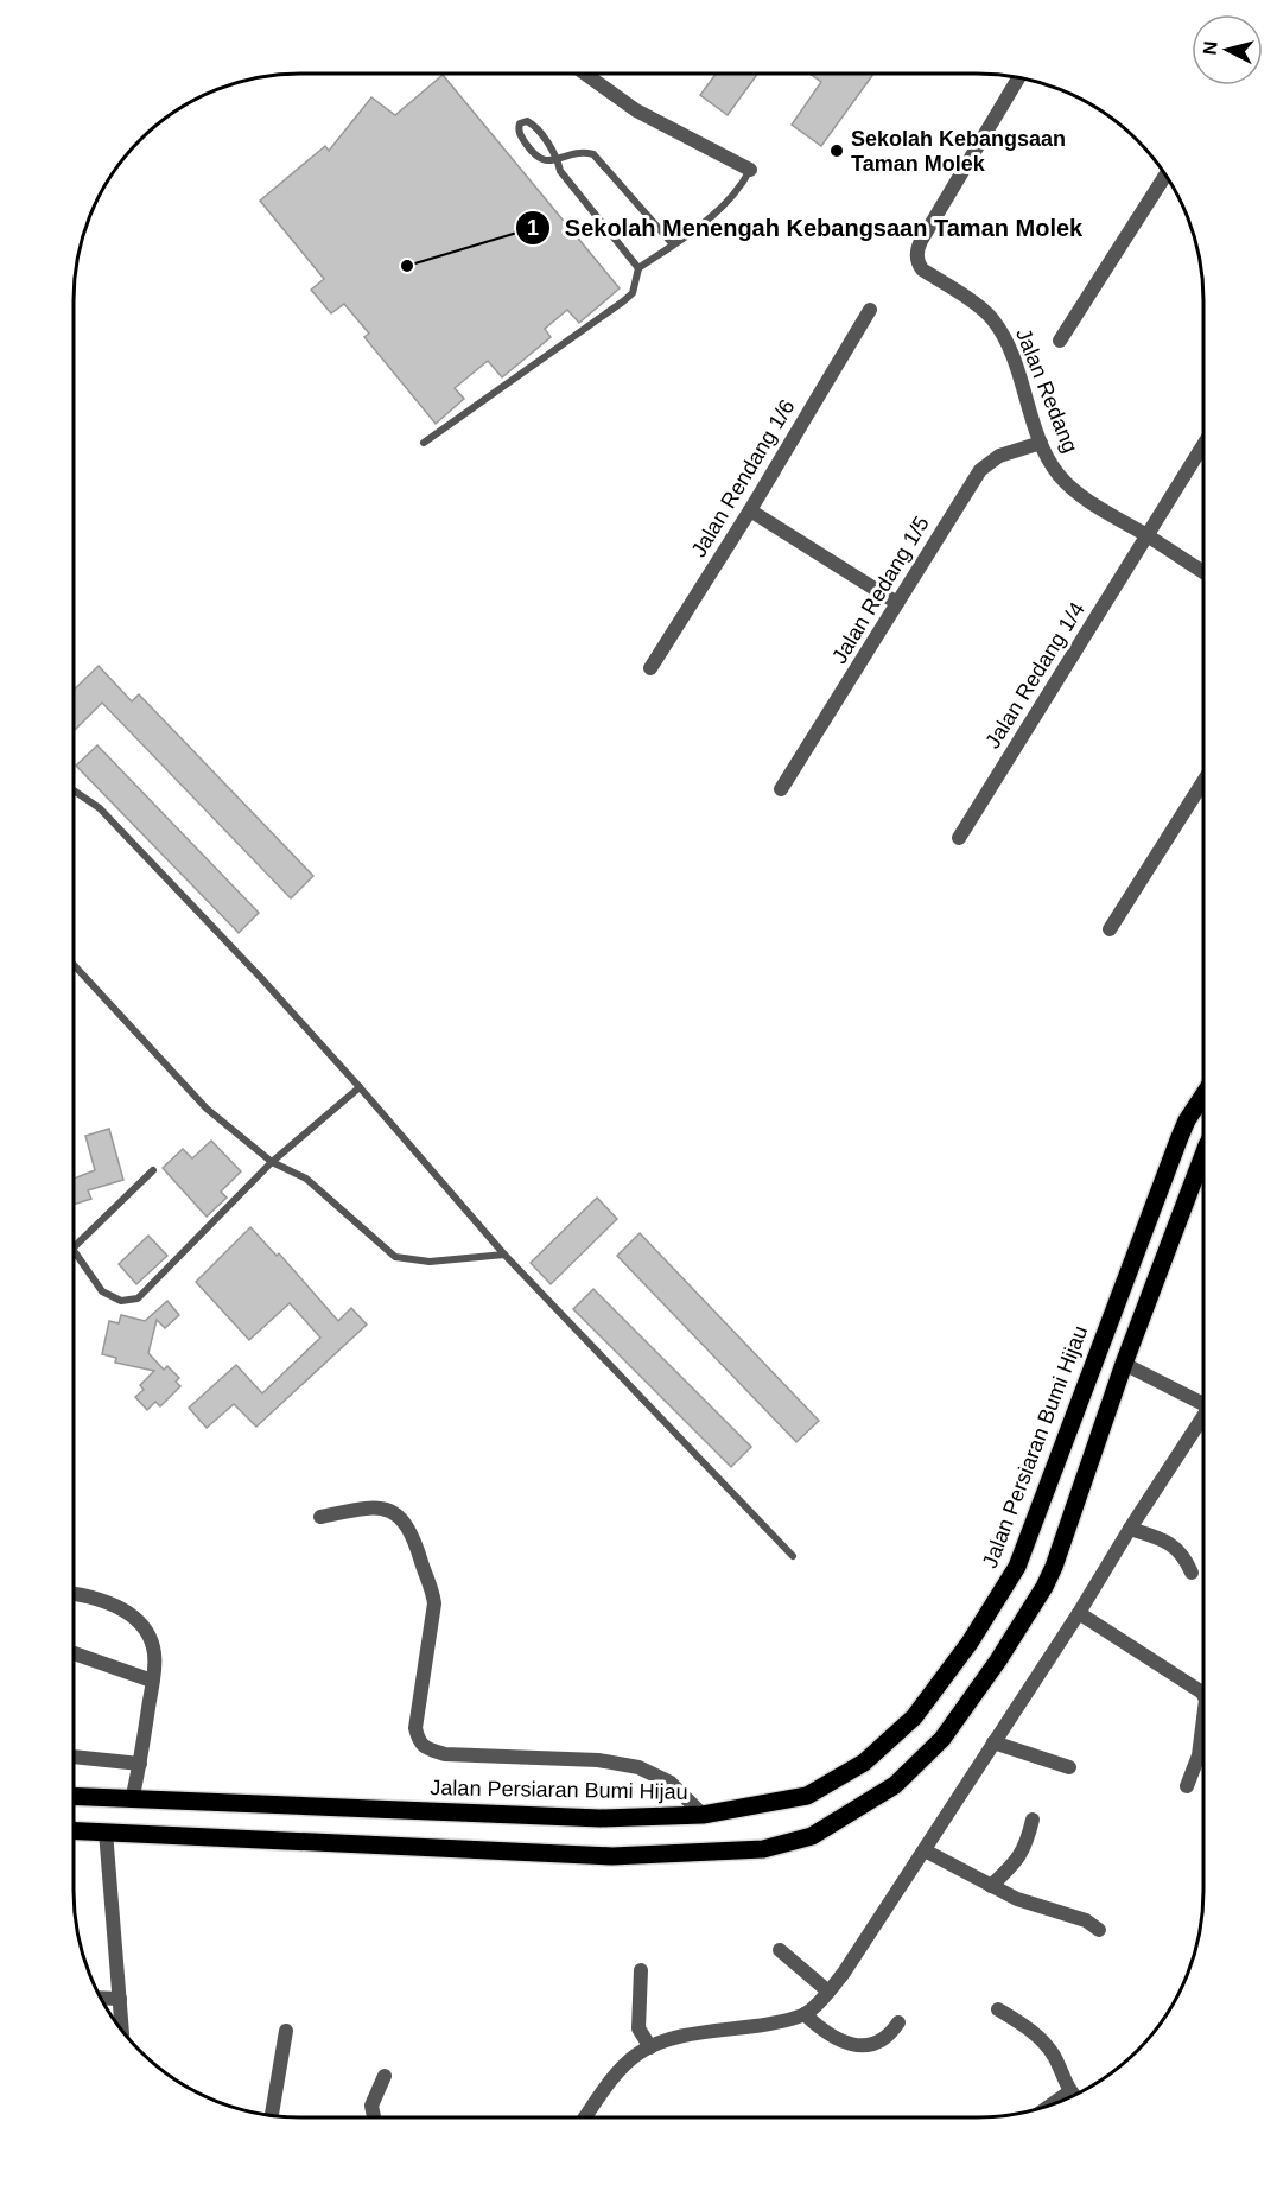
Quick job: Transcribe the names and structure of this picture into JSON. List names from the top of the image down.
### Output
{
  "streets": {
    "main road": ["Jalan Persiaran Bumi Hijau"],
    "street": [
      "Jalan Redang",
      "Jalan Rendang 1/6",
      "Jalan Redang 1/5",
      "Jalan Redang 1/4"
    ]
  },
  "crossings": [
    ["Jalan Redang", "Jalan Redang 1/5"],
    ["Jalan Redang", "Jalan Redang 1/4"]
  ],
  "places": ["Sekolah Kebangsaan Taman Molek", "Sekolah Menengah Kebangsaan Taman Molek"],
  "north": "left"
}
